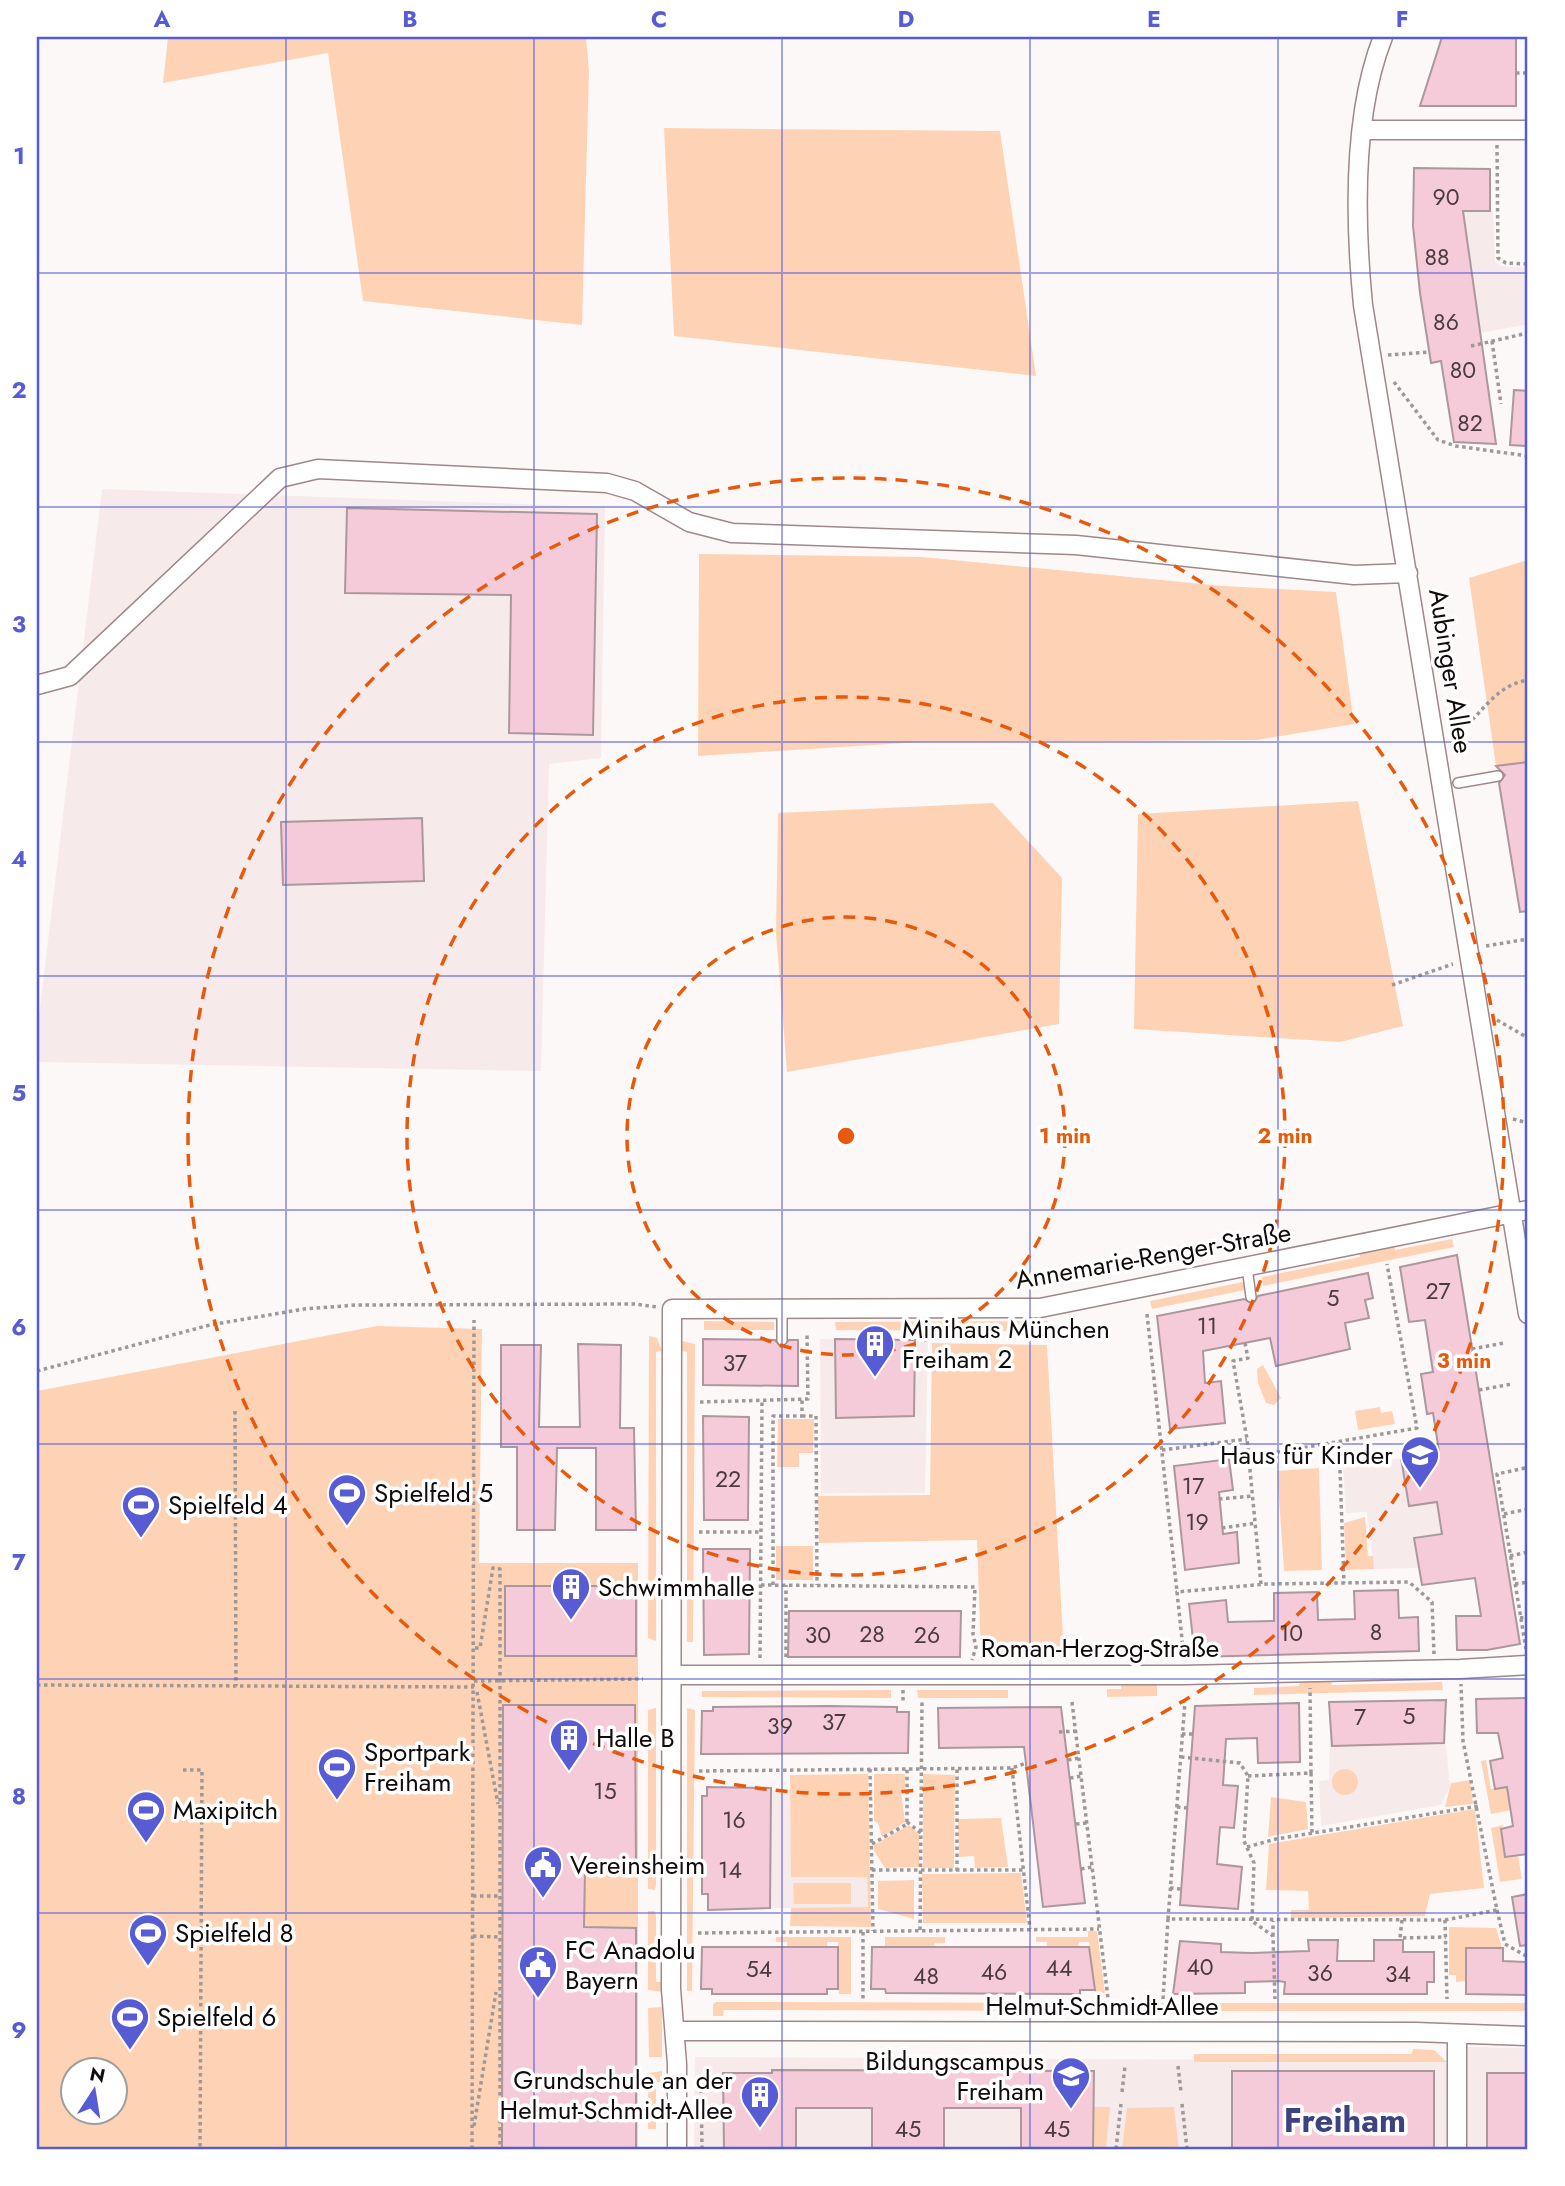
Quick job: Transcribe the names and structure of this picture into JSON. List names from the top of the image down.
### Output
{
  "streets": {
    "street": [
      "Aubinger Allee",
      "Annemarie-Renger-Straße",
      "Roman-Herzog-Straße",
      "Helmut-Schmidt-Allee"
    ]
  },
  "crossings": [
    ["Aubinger Allee", "Annemarie-Renger-Straße"]
  ],
  "districts": ["Freiham"],
  "places": {
    "building": [
      "Minihaus München Freiham 2",
      "Schwimmhalle",
      "Halle B",
      "Grundschule an der Helmut-Schmidt-Allee"
    ],
    "school or university": ["Haus für Kinder", "Bildungscampus Freiham"],
    "sports": [
      "Spielfeld 5",
      "Spielfeld 4",
      "Sportpark Freiham",
      "Maxipitch",
      "Spielfeld 8",
      "Spielfeld 6"
    ],
    "public building": ["Vereinsheim", "FC Anadolu Bayern"]
  },
  "house_numbers": [
    "90",
    "88",
    "86",
    "80",
    "82",
    "27",
    "5",
    "11",
    "37",
    "22",
    "17",
    "19",
    "8",
    "10",
    "28",
    "30",
    "26",
    "5",
    "7",
    "37",
    "39",
    "15",
    "16",
    "14",
    "40",
    "44",
    "54",
    "46",
    "36",
    "34",
    "48",
    "45",
    "45"
  ],
  "north": "top",
  "grid": {
    "columns": [
      "A",
      "B",
      "C",
      "D",
      "E",
      "F"
    ],
    "rows": [
      "1",
      "2",
      "3",
      "4",
      "5",
      "6",
      "7",
      "8",
      "9"
    ]
  },
  "rings": ["1 min", "2 min", "3 min"]
}
